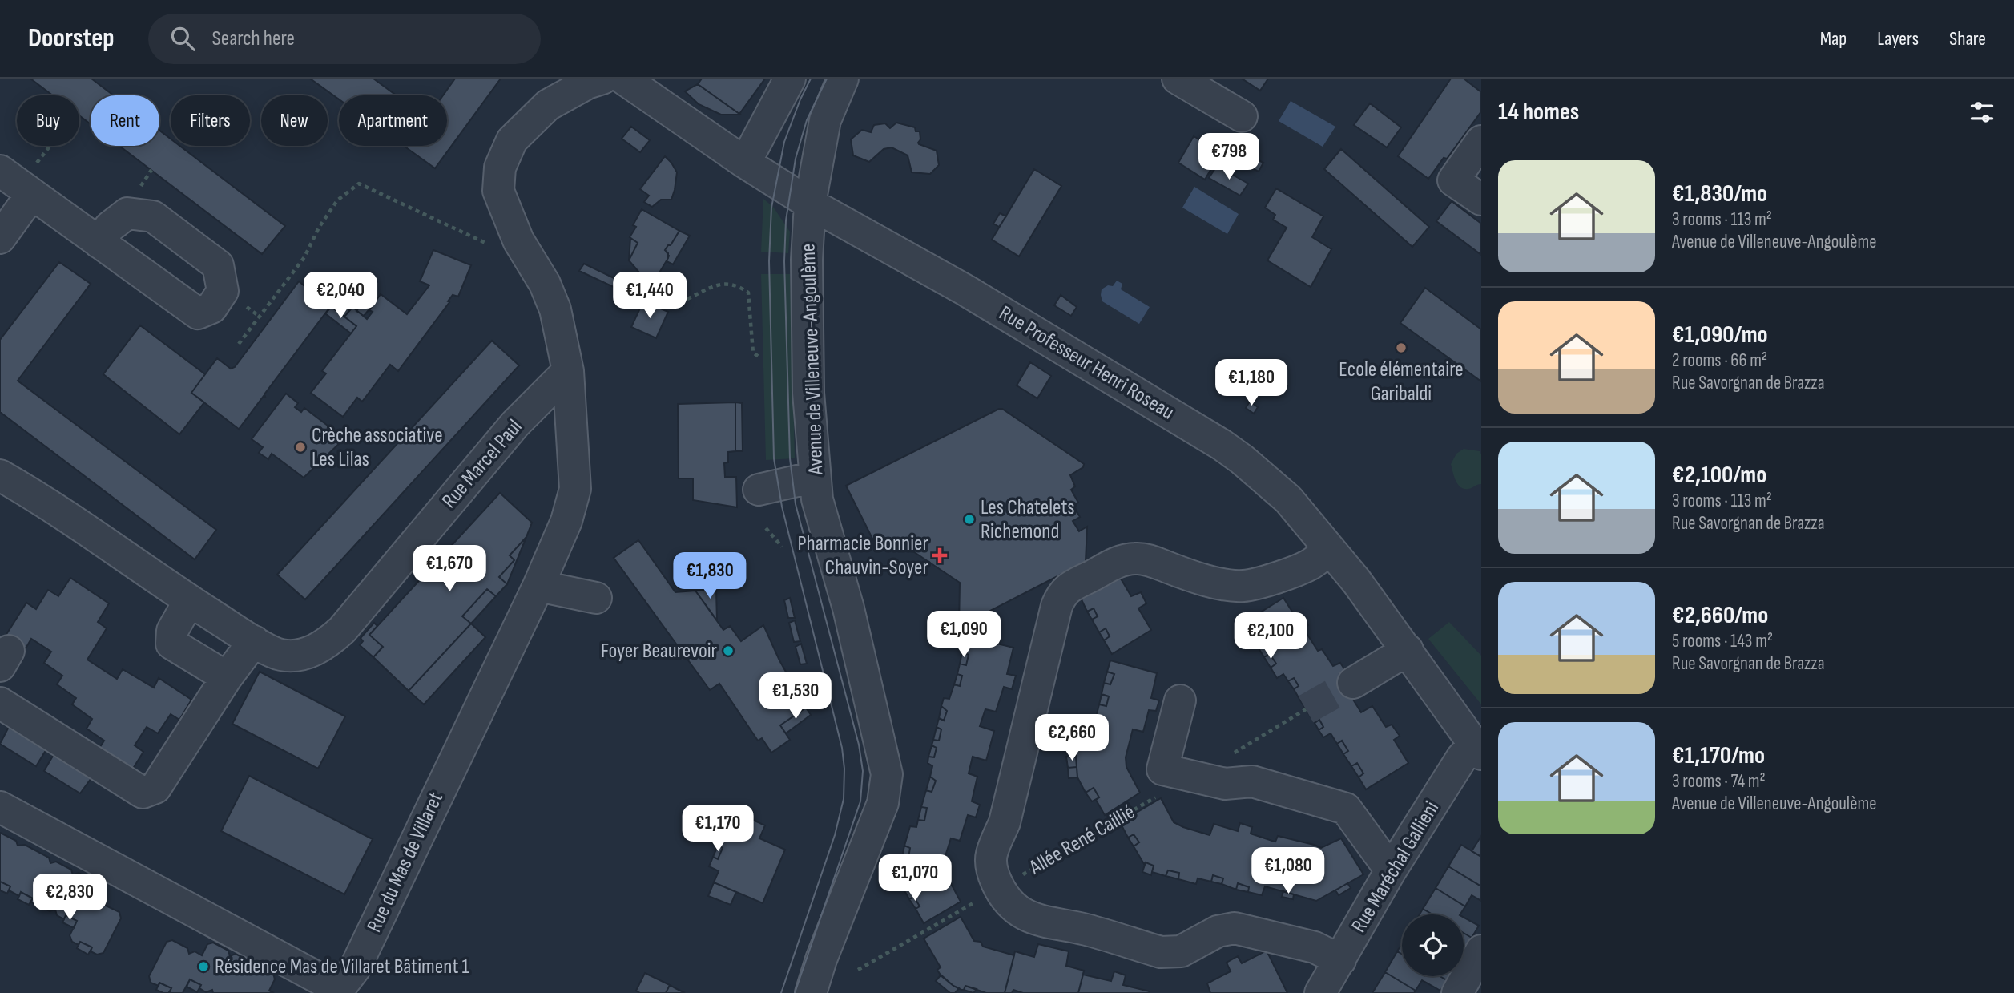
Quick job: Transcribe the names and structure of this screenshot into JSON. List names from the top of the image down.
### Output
{
  "streets": {
    "street": [
      "Avenue de Villeneuve-Angoulème",
      "Rue Professeur Henri Roseau",
      "Rue Marcel Paul",
      "Rue du Mas de Villaret",
      "Rue Maréchal Gallieni"
    ],
    "path": ["Allée René Caillié"]
  },
  "crossings": [
    ["Avenue de Villeneuve-Angoulème", "Rue Professeur Henri Roseau"],
    ["Rue Professeur Henri Roseau", "Rue Maréchal Gallieni"],
    ["Rue Marcel Paul", "Rue du Mas de Villaret"]
  ],
  "places": {
    "other": [
      "Ecole élémentaire Garibaldi",
      "Crèche associative Les Lilas",
      "Les Chatelets Richemond",
      "Foyer Beaurevoir",
      "Résidence Mas de Villaret Bâtiment 1"
    ],
    "health": ["Pharmacie Bonnier Chauvin-Soyer"]
  },
  "page": {
    "header": "Doorstep",
    "search": "Search here",
    "nav": ["Map", "Layers", "Share"],
    "heading": "14 homes",
    "chip": [
      "Buy",
      "Rent",
      "Filters",
      "New",
      "Apartment"
    ],
    "price": [
      "€798",
      "€2,040",
      "€1,440",
      "€1,180",
      "€1,670",
      "€1,830",
      "€1,090",
      "€2,100",
      "€1,530",
      "€2,660",
      "€1,170",
      "€1,080",
      "€1,070",
      "€2,830"
    ],
    "list": [
      {
        "name": "€1,830/mo",
        "note": "3 rooms · 113 m² · Avenue de Villeneuve-Angoulème"
      },
      {
        "name": "€1,090/mo",
        "note": "2 rooms · 66 m² · Rue Savorgnan de Brazza"
      },
      {
        "name": "€2,100/mo",
        "note": "3 rooms · 113 m² · Rue Savorgnan de Brazza"
      },
      {
        "name": "€2,660/mo",
        "note": "5 rooms · 143 m² · Rue Savorgnan de Brazza"
      },
      {
        "name": "€1,170/mo",
        "note": "3 rooms · 74 m² · Avenue de Villeneuve-Angoulème"
      }
    ]
  }
}
